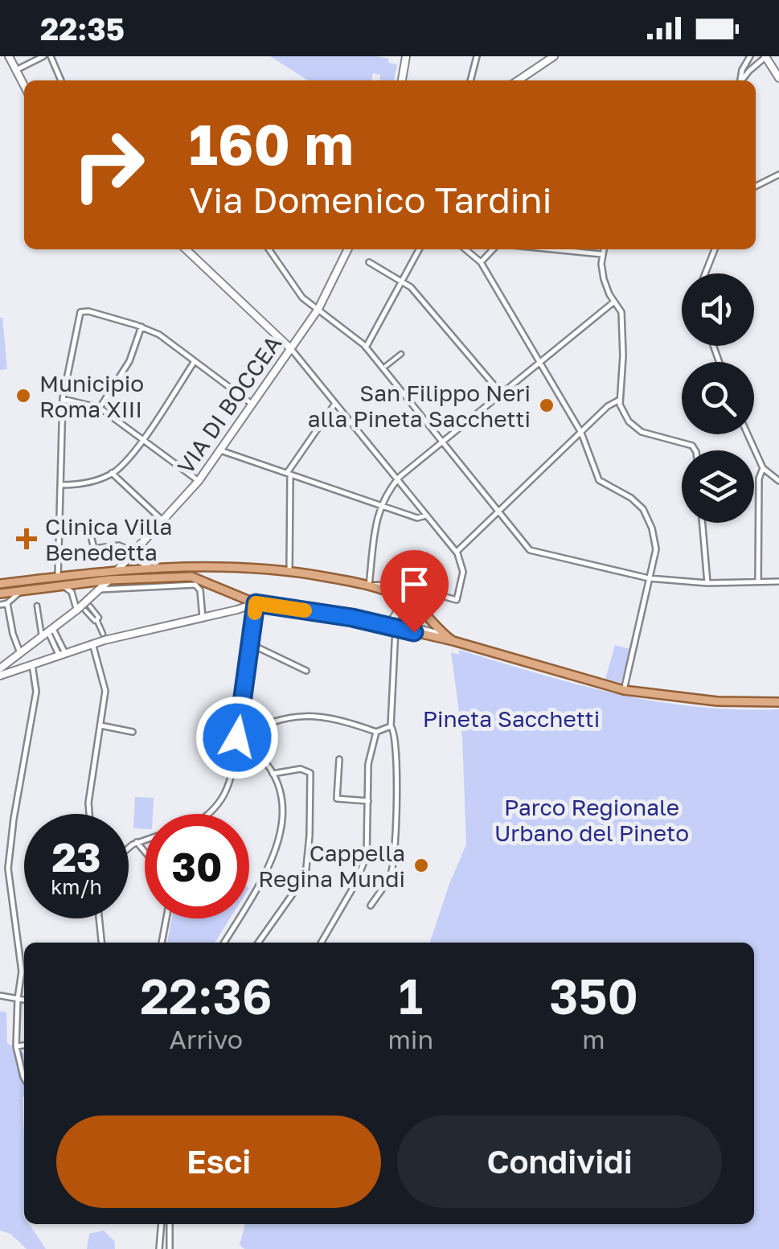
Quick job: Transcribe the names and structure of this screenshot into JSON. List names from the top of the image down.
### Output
{
  "streets": {
    "street": ["VIA DI BOCCEA"]
  },
  "parks": ["Pineta Sacchetti", "Parco Regionale Urbano del Pineto"],
  "places": {
    "other": ["Municipio Roma XIII", "San Filippo Neri alla Pineta Sacchetti", "Cappella Regina Mundi"],
    "health": ["Clinica Villa Benedetta"]
  },
  "page": {
    "status": "22:35",
    "turn": ["160 m", "Via Domenico Tardini"],
    "speed": "23 km/h",
    "limit": "30",
    "eta": [
      "22:36",
      "Arrivo",
      "1",
      "min",
      "350",
      "m"
    ],
    "buttons": ["Esci", "Condividi"]
  }
}
